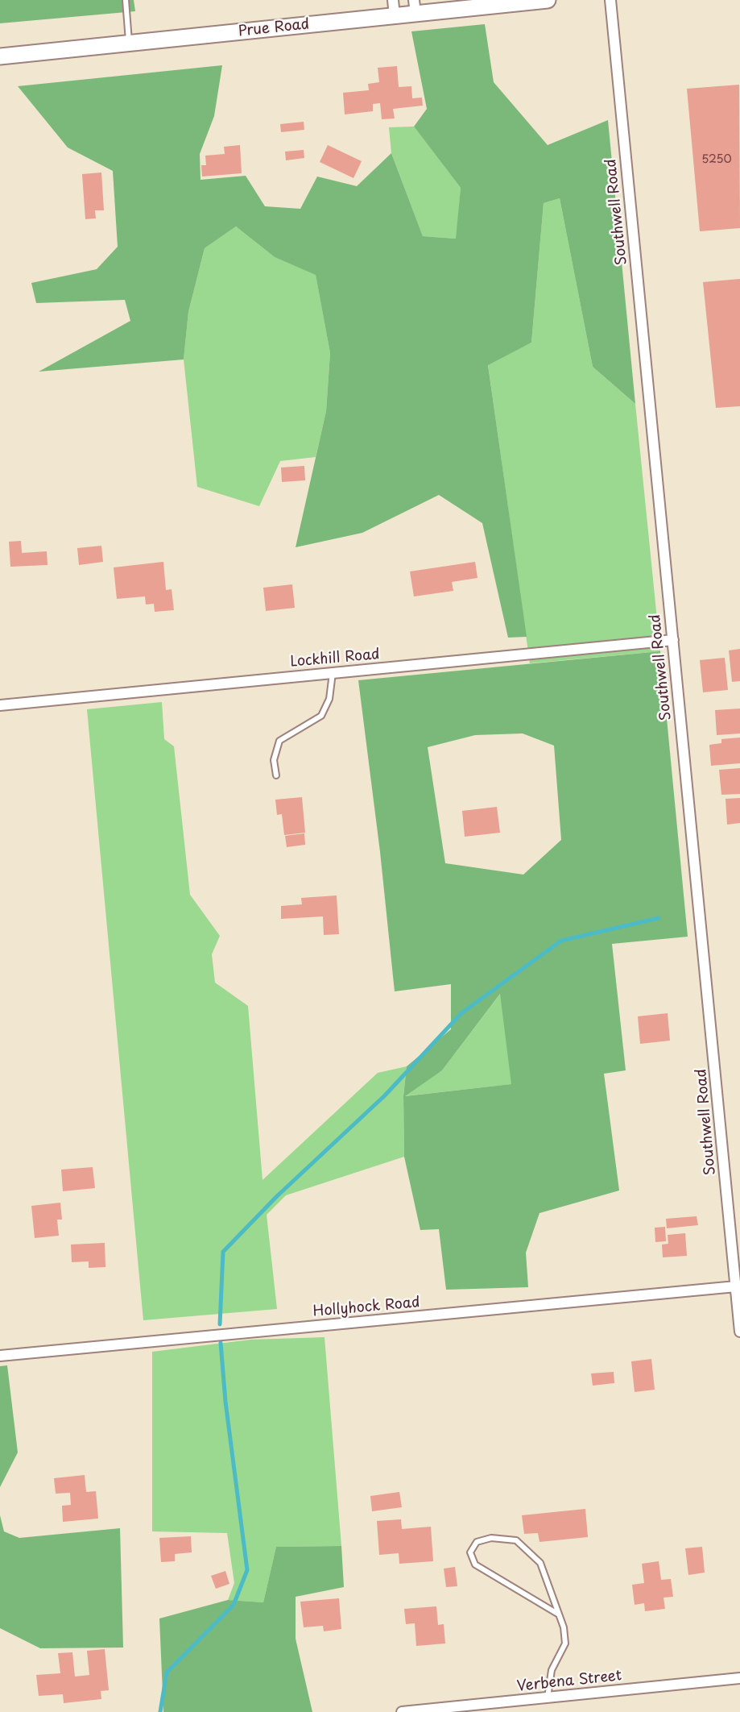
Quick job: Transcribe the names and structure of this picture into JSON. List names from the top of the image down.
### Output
{
  "streets": {
    "main road": ["Prue Road"],
    "street": [
      "Southwell Road",
      "Lockhill Road",
      "Hollyhock Road",
      "Verbena Street"
    ]
  },
  "crossings": [
    ["Southwell Road", "Lockhill Road"],
    ["Southwell Road", "Hollyhock Road"]
  ],
  "house_numbers": ["5250"]
}
